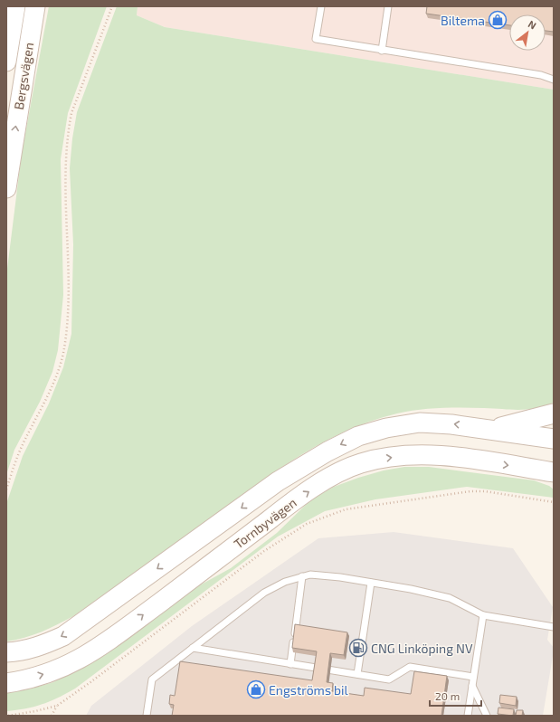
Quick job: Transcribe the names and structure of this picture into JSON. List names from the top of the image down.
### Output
{
  "streets": {
    "main road": ["Bergsvägen", "Tornbyvägen"]
  },
  "places": {
    "shop": ["Biltema", "Engströms bil"],
    "fuel station": ["CNG Linköping NV"]
  },
  "scale_bar": "20 m",
  "north": "top right"
}
